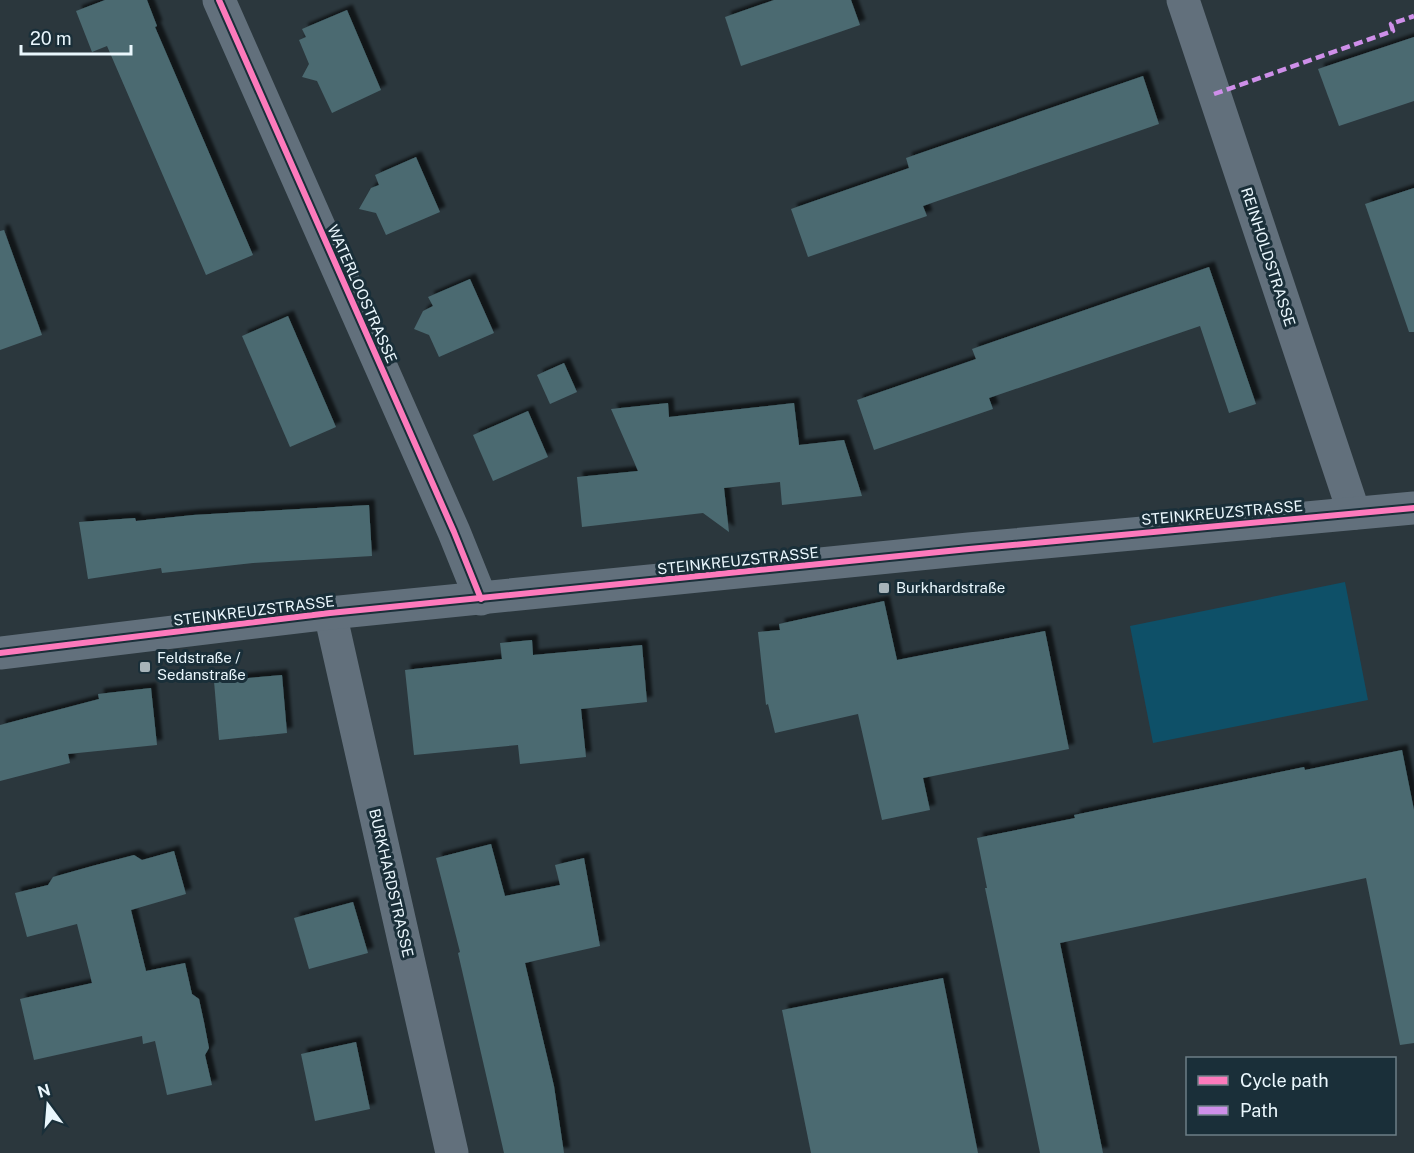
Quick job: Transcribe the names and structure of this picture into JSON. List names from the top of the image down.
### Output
{
  "streets": {
    "street": [
      "REINHOLDSTRASSE",
      "WATERLOOSTRASSE",
      "STEINKREUZSTRASSE",
      "BURKHARDSTRASSE"
    ]
  },
  "crossings": [
    ["REINHOLDSTRASSE", "STEINKREUZSTRASSE"],
    ["WATERLOOSTRASSE", "STEINKREUZSTRASSE"],
    ["STEINKREUZSTRASSE", "BURKHARDSTRASSE"]
  ],
  "places": {
    "transit": ["Burkhardstraße", "Feldstraße / Sedanstraße"]
  },
  "legend": ["Cycle path", "Path"],
  "scale_bar": "20 m",
  "north": "top"
}
